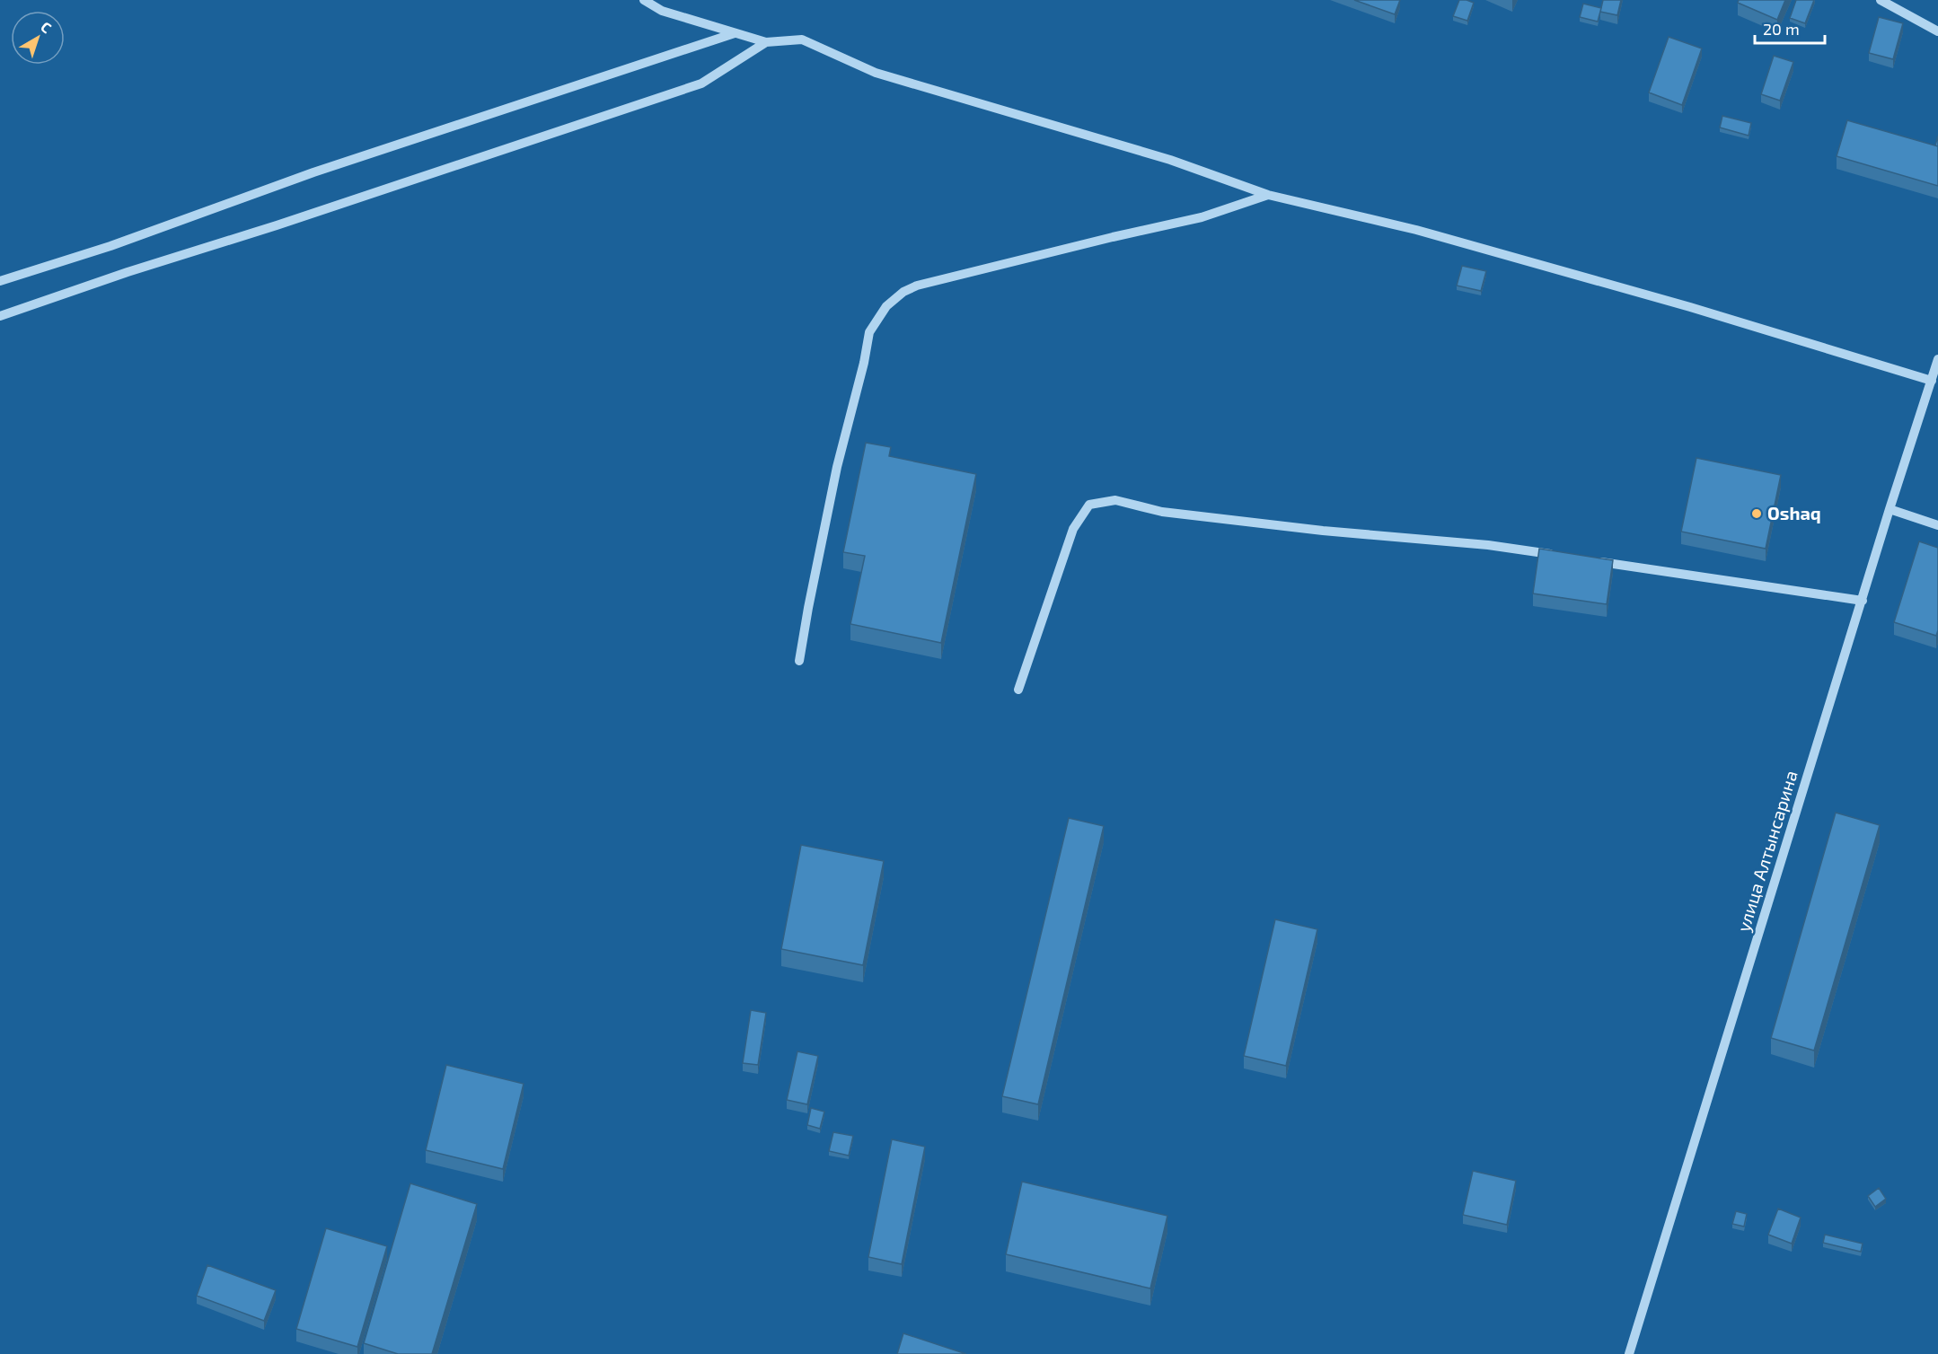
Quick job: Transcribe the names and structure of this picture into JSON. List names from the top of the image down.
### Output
{
  "streets": {
    "street": ["улица Алтынсарина"]
  },
  "places": ["Oshaq"],
  "scale_bar": "20 m",
  "north": "top right"
}
